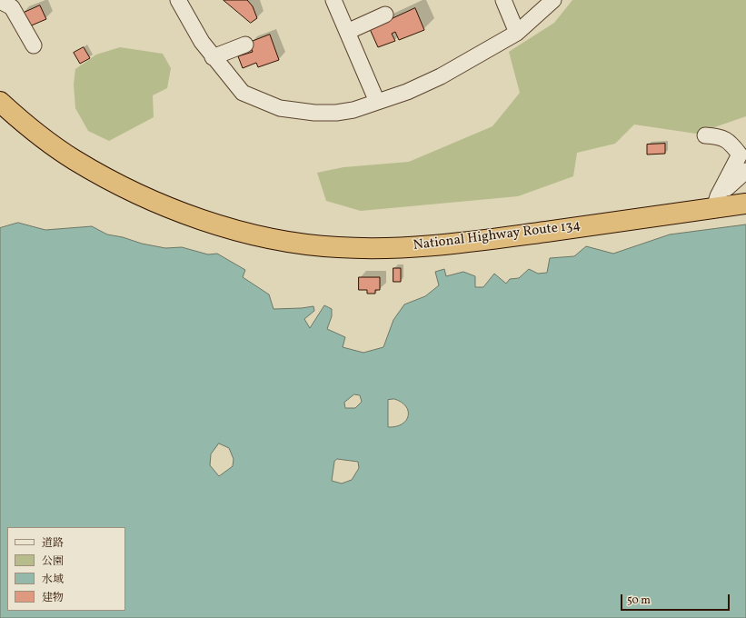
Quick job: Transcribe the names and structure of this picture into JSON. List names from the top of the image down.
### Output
{
  "streets": {
    "highway": ["National Highway Route 134"]
  },
  "legend": [
    "道路",
    "公園",
    "水域",
    "建物"
  ],
  "scale_bar": "50 m"
}
